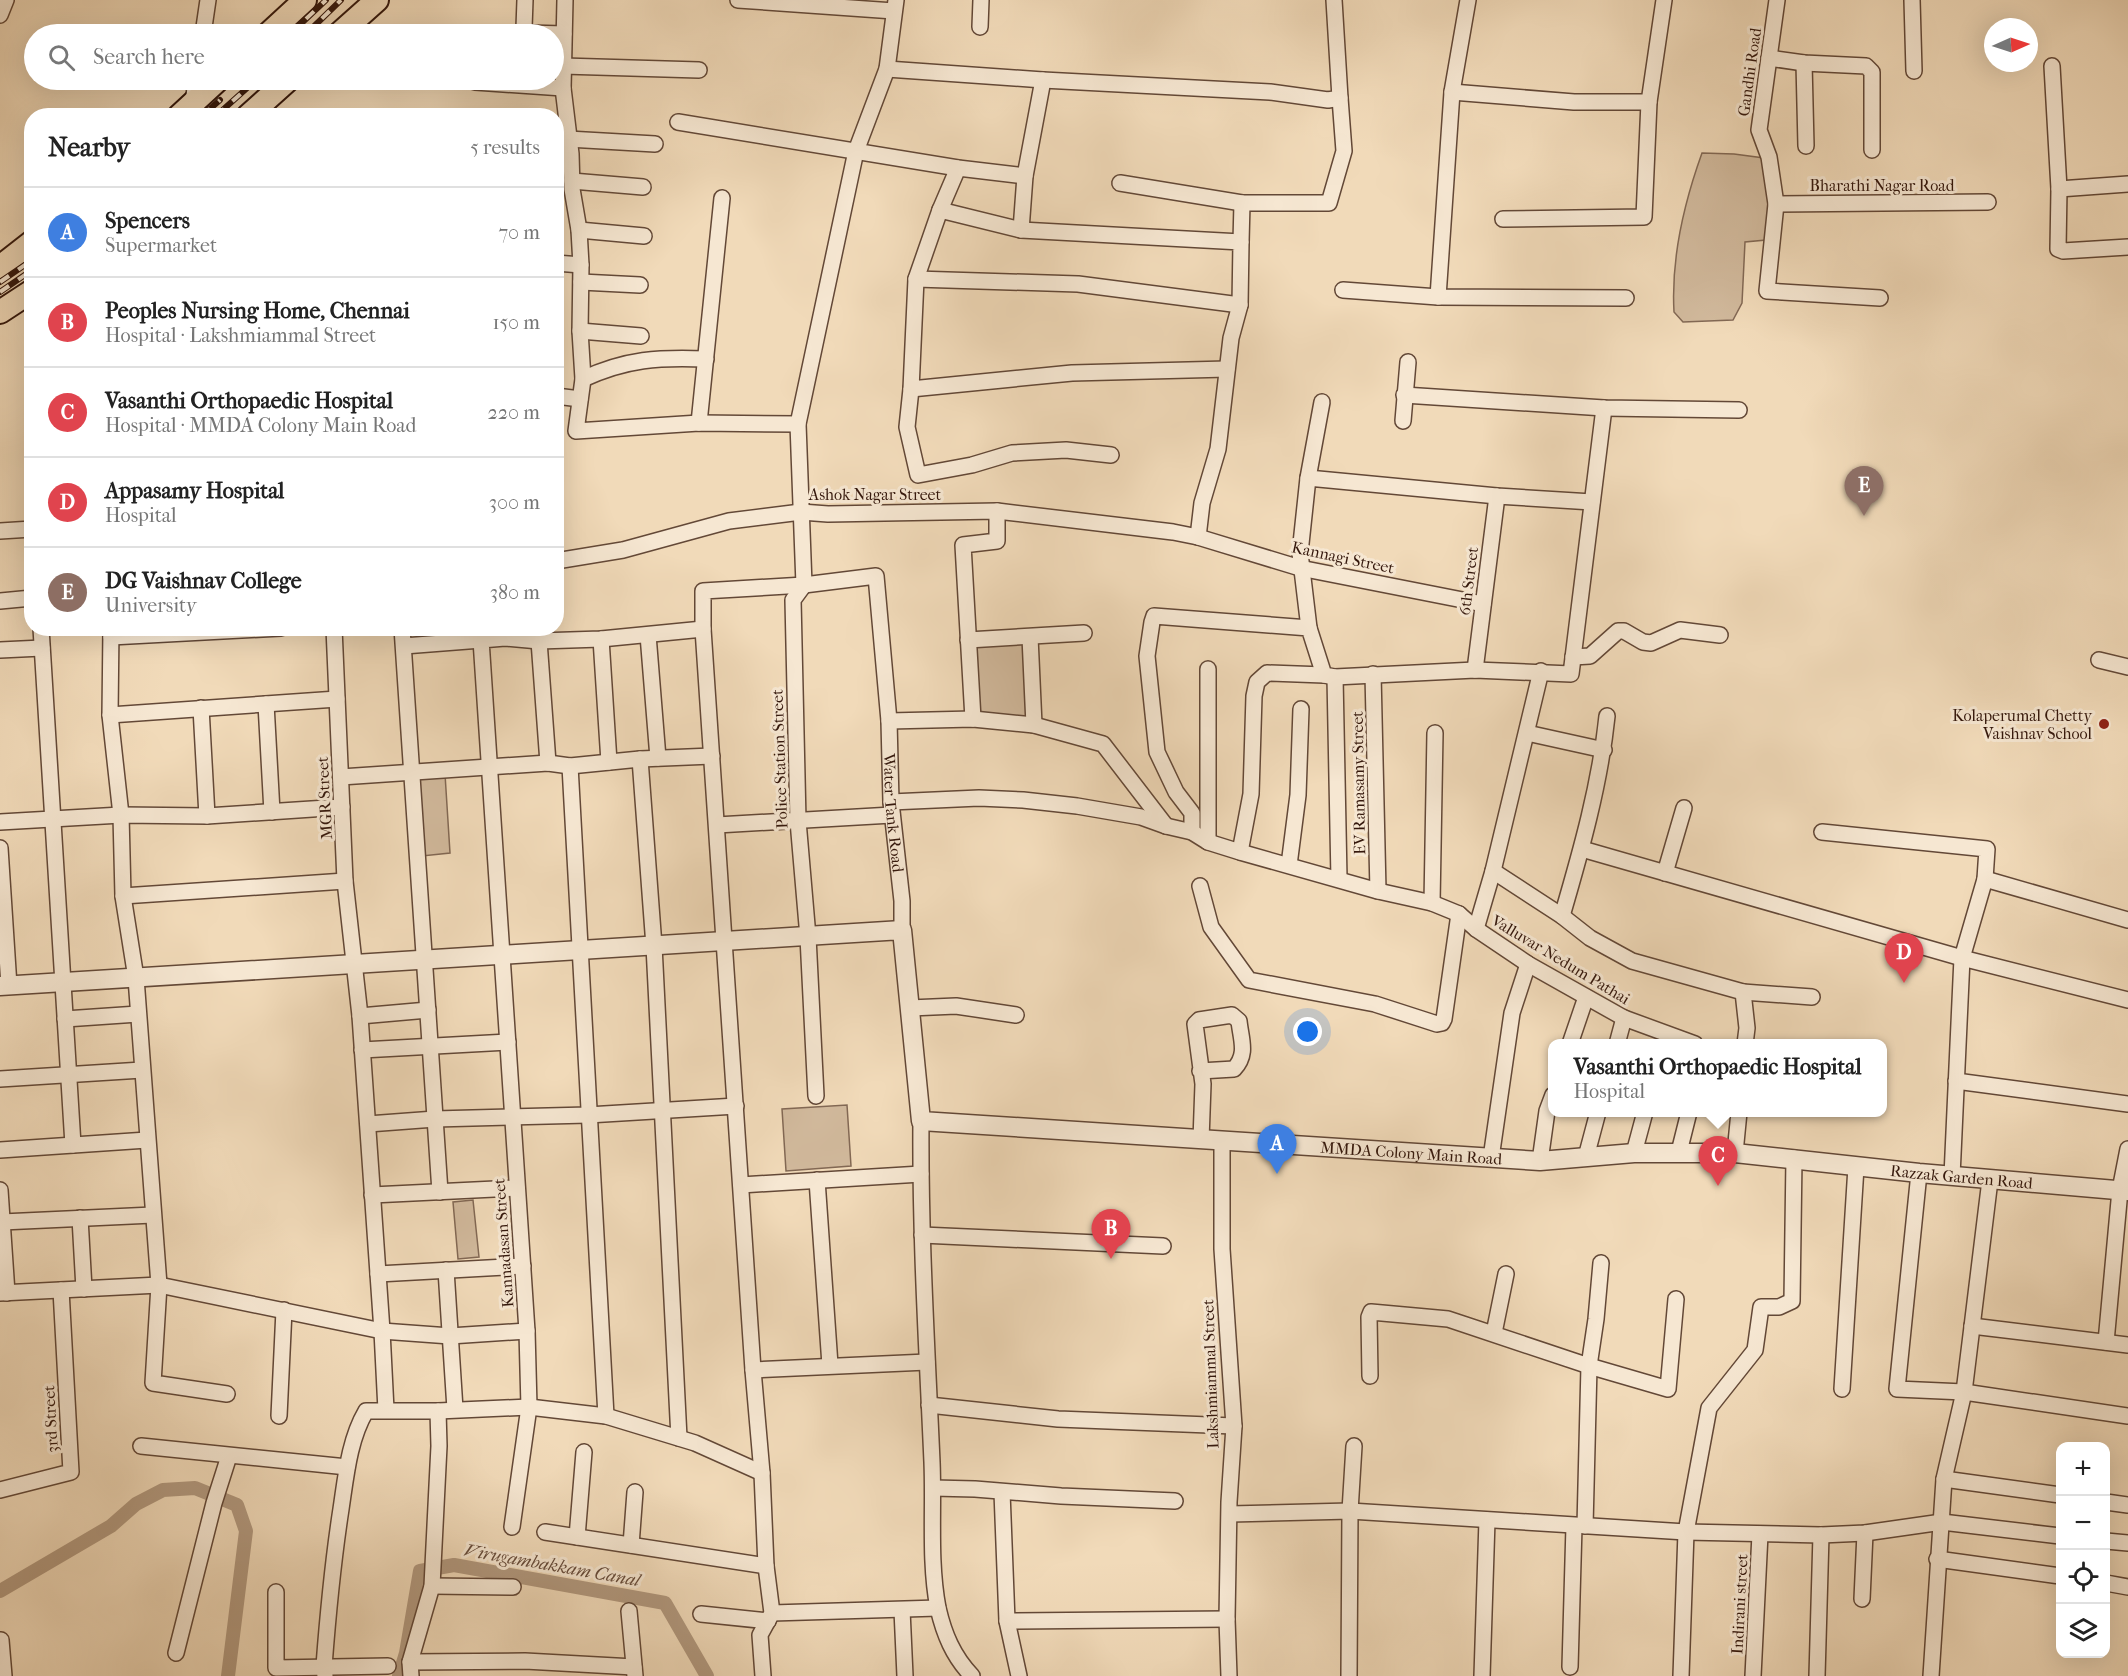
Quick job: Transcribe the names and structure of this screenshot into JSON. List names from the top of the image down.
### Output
{
  "streets": {
    "street": [
      "Gandhi Road",
      "Bharathi Nagar Road",
      "Ashok Nagar Street",
      "Kannagi Street",
      "6th Street",
      "Police Station Street",
      "EV Ramasamy Street",
      "MGR Street",
      "Water Tank Road",
      "Valluvar Nedum Pathai",
      "MMDA Colony Main Road",
      "Razzak Garden Road",
      "Kannadasan Street",
      "Lakshmiammal Street",
      "3rd Street",
      "Indirani street"
    ]
  },
  "crossings": [
    ["Gandhi Road", "Bharathi Nagar Road"],
    ["Ashok Nagar Street", "Kannagi Street"],
    ["Kannagi Street", "6th Street"],
    ["Police Station Street", "Water Tank Road"],
    ["Police Station Street", "Valluvar Nedum Pathai"],
    ["EV Ramasamy Street", "Valluvar Nedum Pathai"],
    ["Water Tank Road", "Valluvar Nedum Pathai"],
    ["Water Tank Road", "MMDA Colony Main Road"],
    ["MMDA Colony Main Road", "Razzak Garden Road"],
    ["MMDA Colony Main Road", "Lakshmiammal Street"]
  ],
  "water": ["Virugambakkam Canal"],
  "places": ["Kolaperumal Chetty Vaishnav School"],
  "north": "right",
  "page": {
    "search": "Search here",
    "heading": ["Nearby", "5 results"],
    "list": [
      {
        "mark": "A",
        "name": "Spencers",
        "note": "Supermarket",
        "value": "70 m"
      },
      {
        "mark": "B",
        "name": "Peoples Nursing Home, Chennai",
        "note": "Hospital · Lakshmiammal Street",
        "value": "150 m"
      },
      {
        "mark": "C",
        "name": "Vasanthi Orthopaedic Hospital",
        "note": "Hospital · MMDA Colony Main Road",
        "value": "220 m"
      },
      {
        "mark": "D",
        "name": "Appasamy Hospital",
        "note": "Hospital",
        "value": "300 m"
      },
      {
        "mark": "E",
        "name": "DG Vaishnav College",
        "note": "University",
        "value": "380 m"
      }
    ],
    "pins": [
      "E",
      "D",
      "A",
      "C",
      "B"
    ],
    "popup": ["Vasanthi Orthopaedic Hospital", "Hospital"],
    "map_buttons": ["+", "−"]
  }
}
